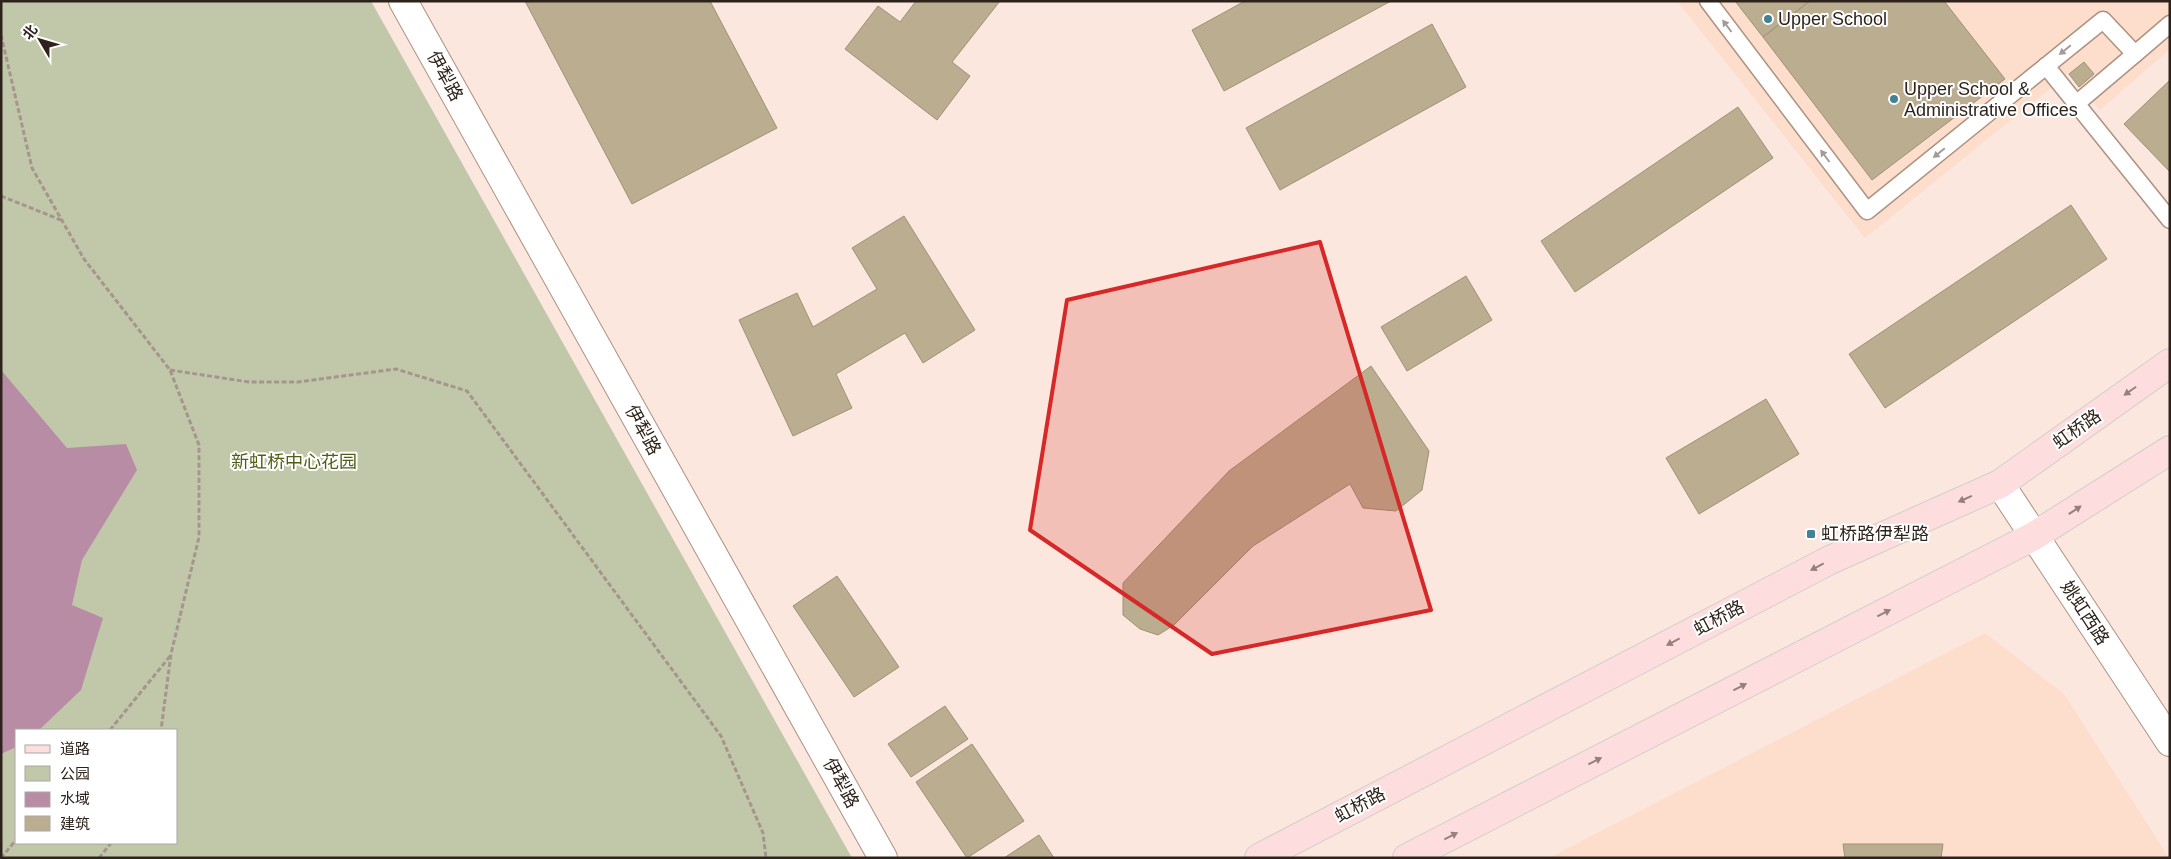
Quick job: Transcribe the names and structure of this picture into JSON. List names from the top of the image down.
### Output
{
  "streets": {
    "main road": ["虹桥路"],
    "street": ["伊犁路", "姚虹西路"]
  },
  "crossings": [
    ["虹桥路", "姚虹西路"]
  ],
  "parks": ["新虹桥中心花园"],
  "places": {
    "other": ["Upper School", "Upper School & Administrative Offices"],
    "transit": ["虹桥路伊犁路"]
  },
  "legend": [
    "道路",
    "公园",
    "水域",
    "建筑"
  ],
  "north": "top left"
}
